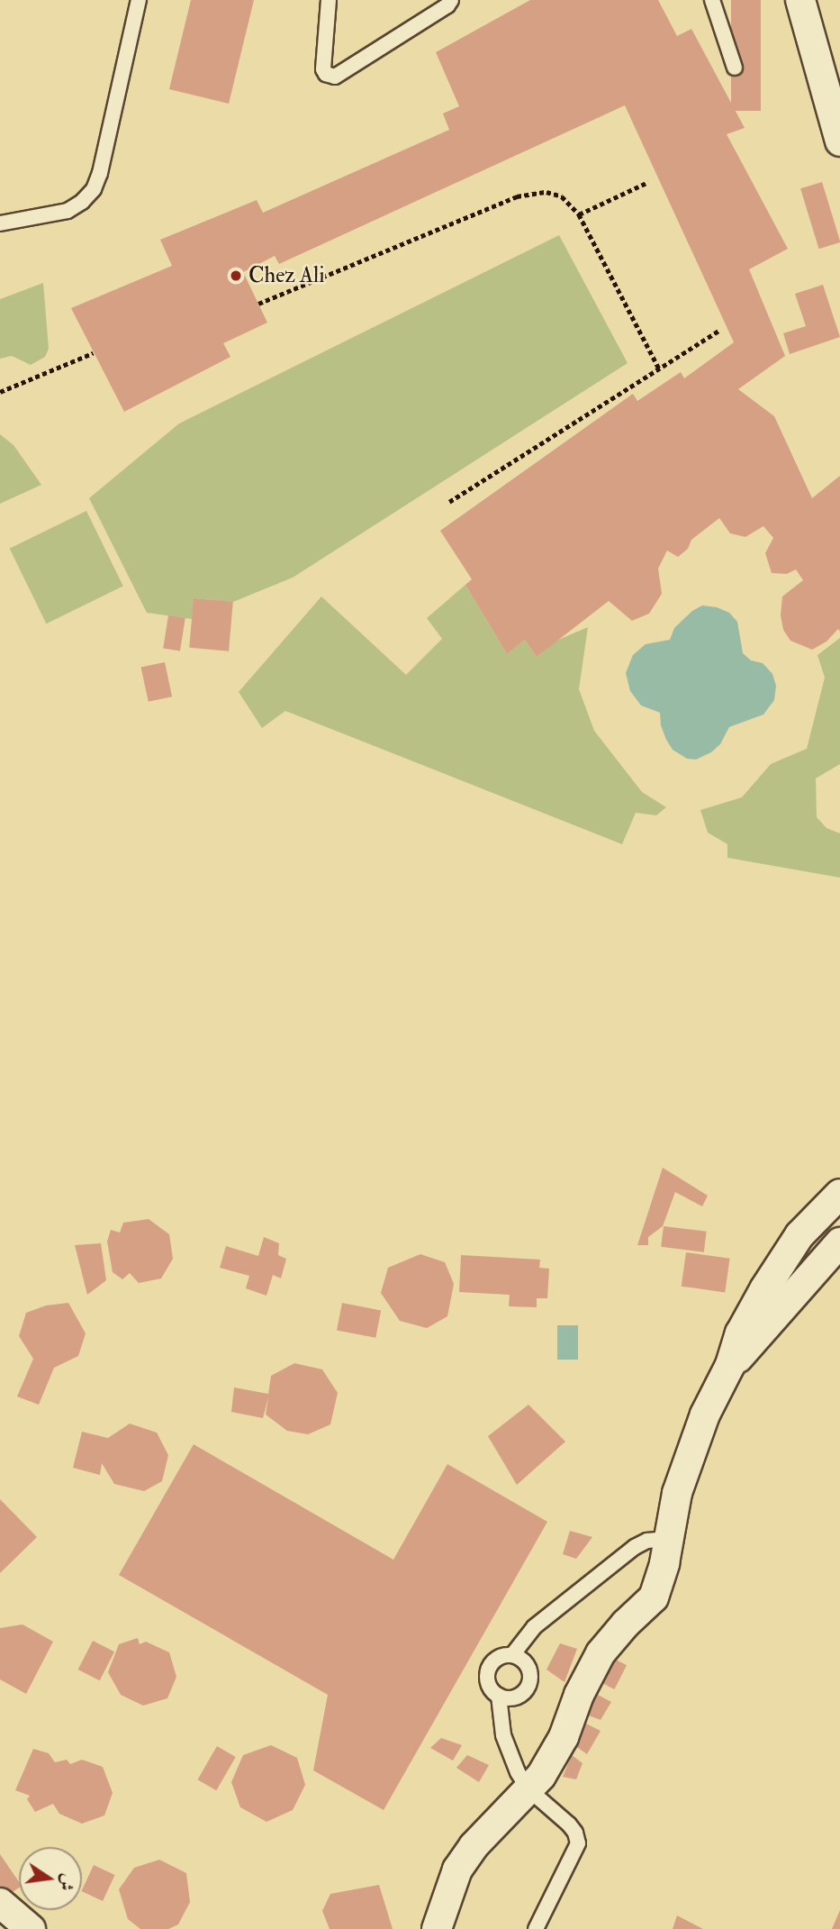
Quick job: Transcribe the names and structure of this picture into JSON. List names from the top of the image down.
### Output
{
  "places": ["Chez Ali"],
  "north": "right"
}
